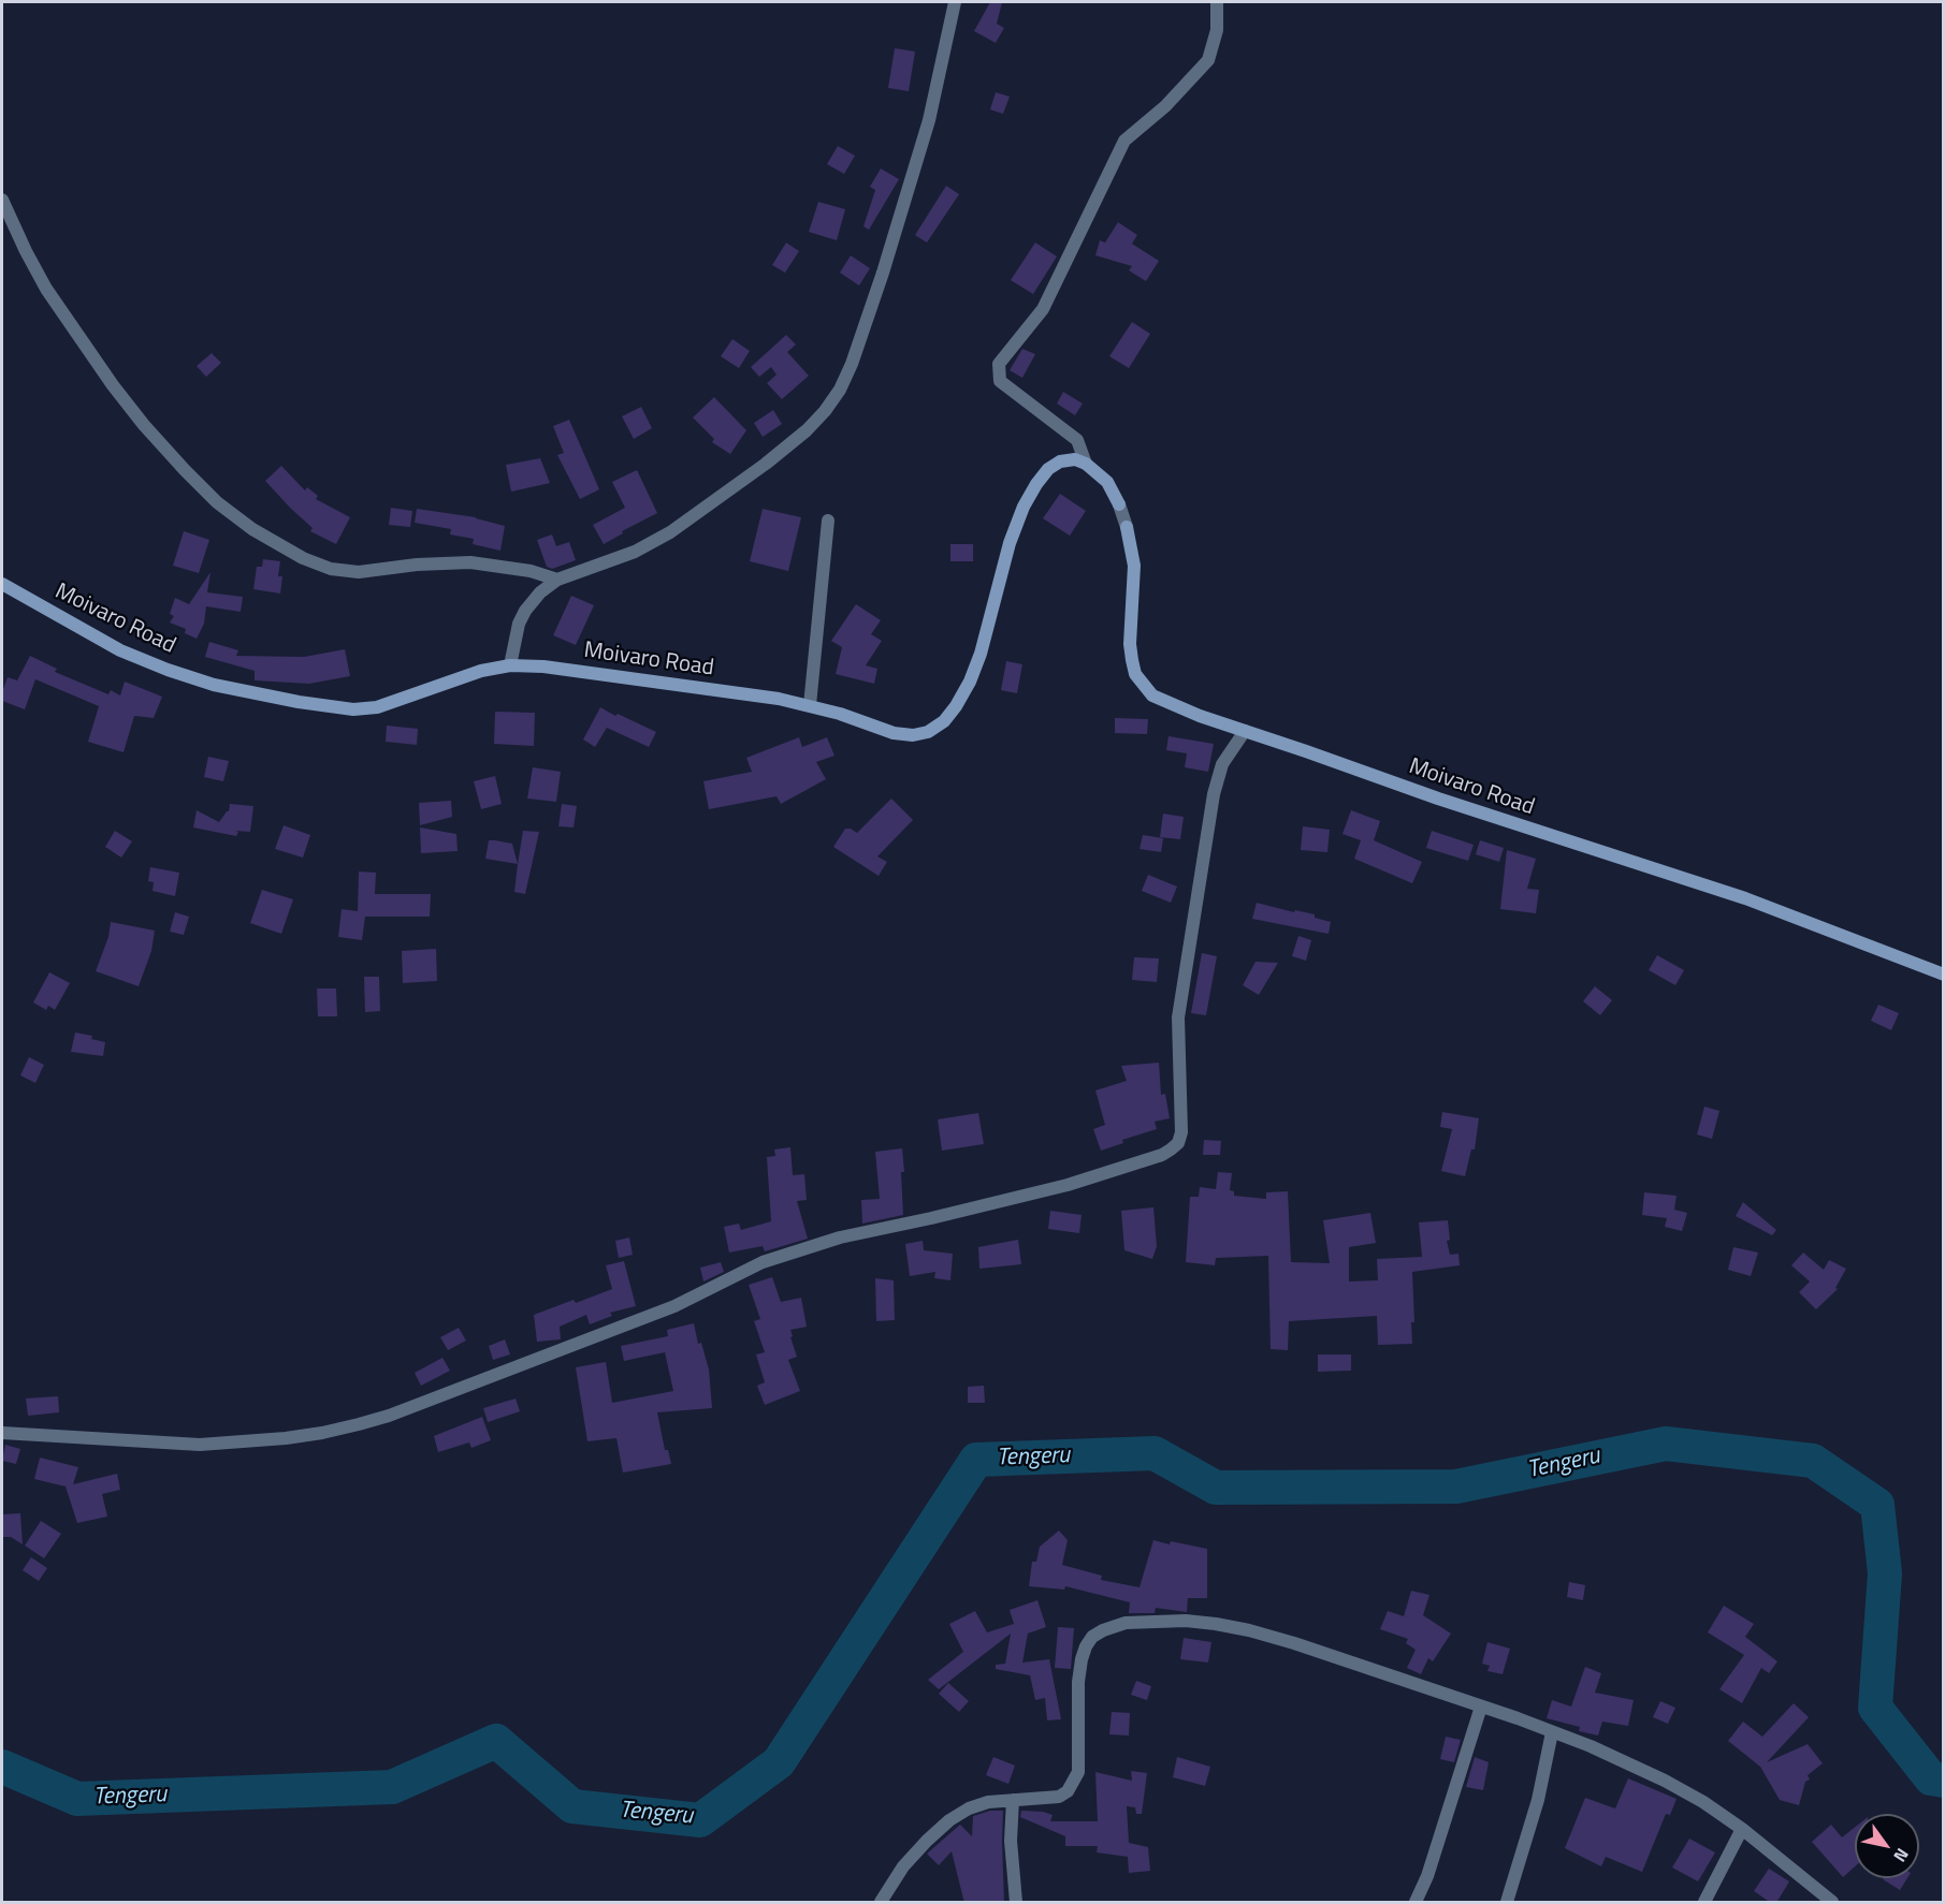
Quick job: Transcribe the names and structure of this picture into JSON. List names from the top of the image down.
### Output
{
  "streets": {
    "street": ["Moivaro Road"]
  },
  "water": ["Tengeru"],
  "north": "bottom right"
}
